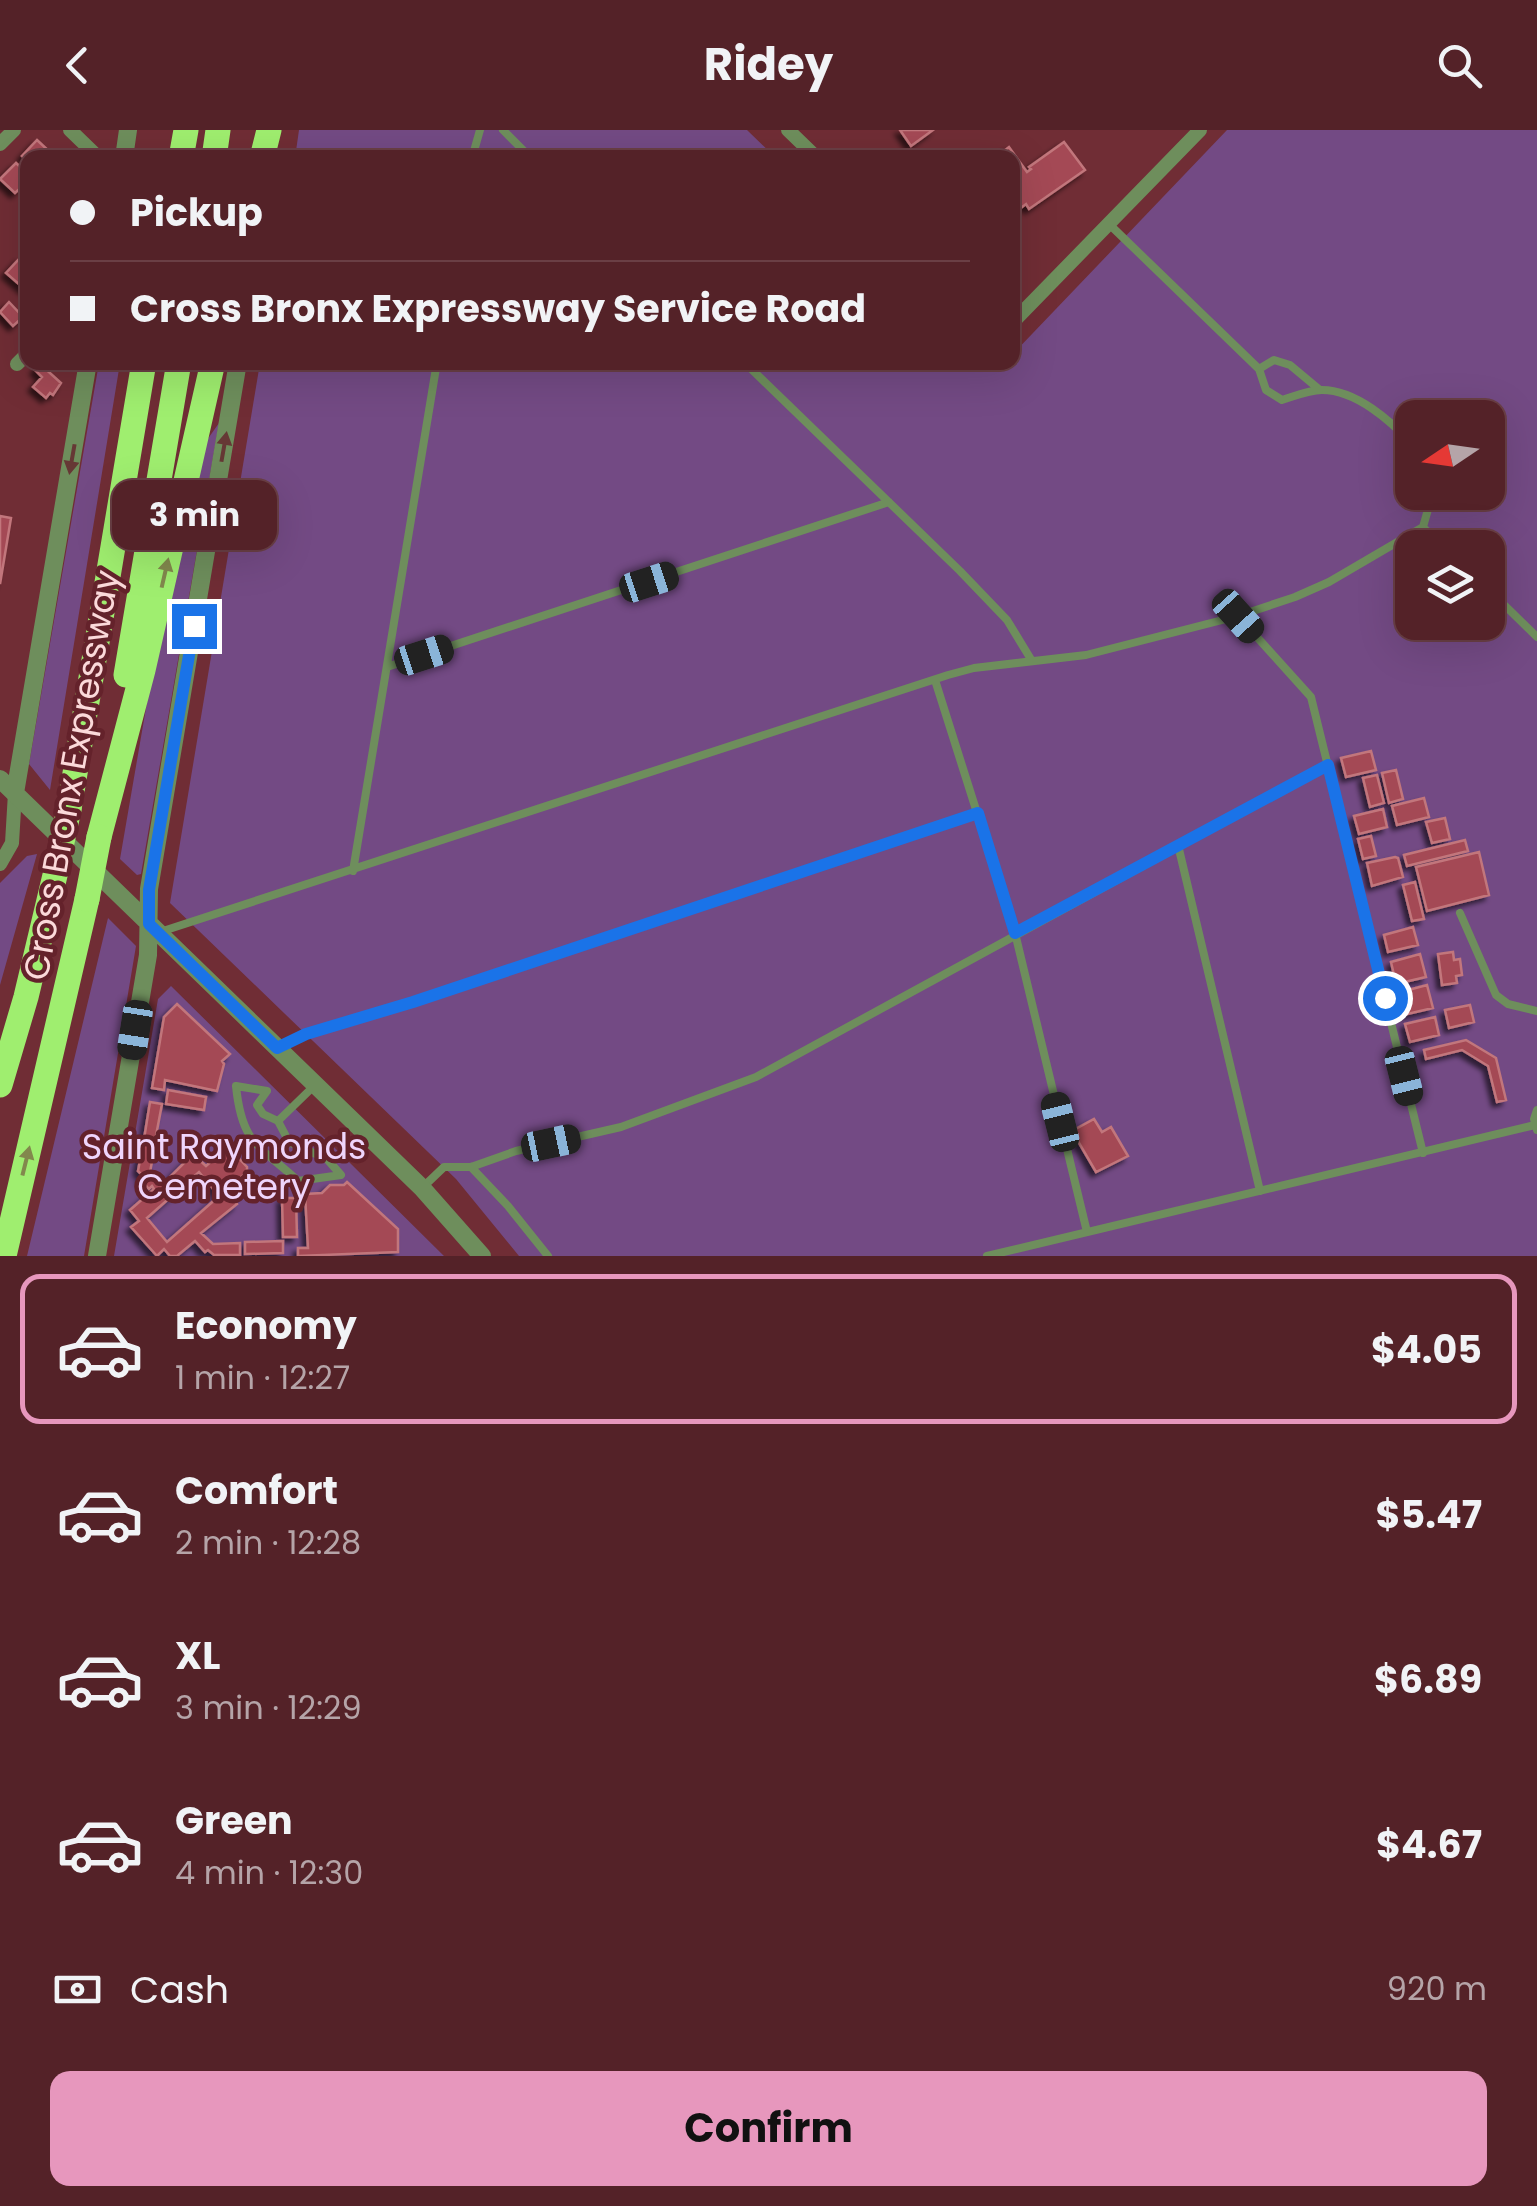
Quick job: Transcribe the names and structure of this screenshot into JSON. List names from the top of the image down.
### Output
{
  "streets": {
    "highway": ["Cross Bronx Expressway"]
  },
  "parks": ["Saint Raymonds Cemetery"],
  "north": "left",
  "page": {
    "header": "Ridey",
    "banner": ["Pickup", "Cross Bronx Expressway Service Road"],
    "bubble": "3 min",
    "list": [
      {
        "name": "Economy",
        "note": "1 min · 12:27",
        "value": "$4.05"
      },
      {
        "name": "Comfort",
        "note": "2 min · 12:28",
        "value": "$5.47"
      },
      {
        "name": "XL",
        "note": "3 min · 12:29",
        "value": "$6.89"
      },
      {
        "name": "Green",
        "note": "4 min · 12:30",
        "value": "$4.67"
      }
    ],
    "pay": ["Cash", "920 m"],
    "buttons": "Confirm"
  }
}
